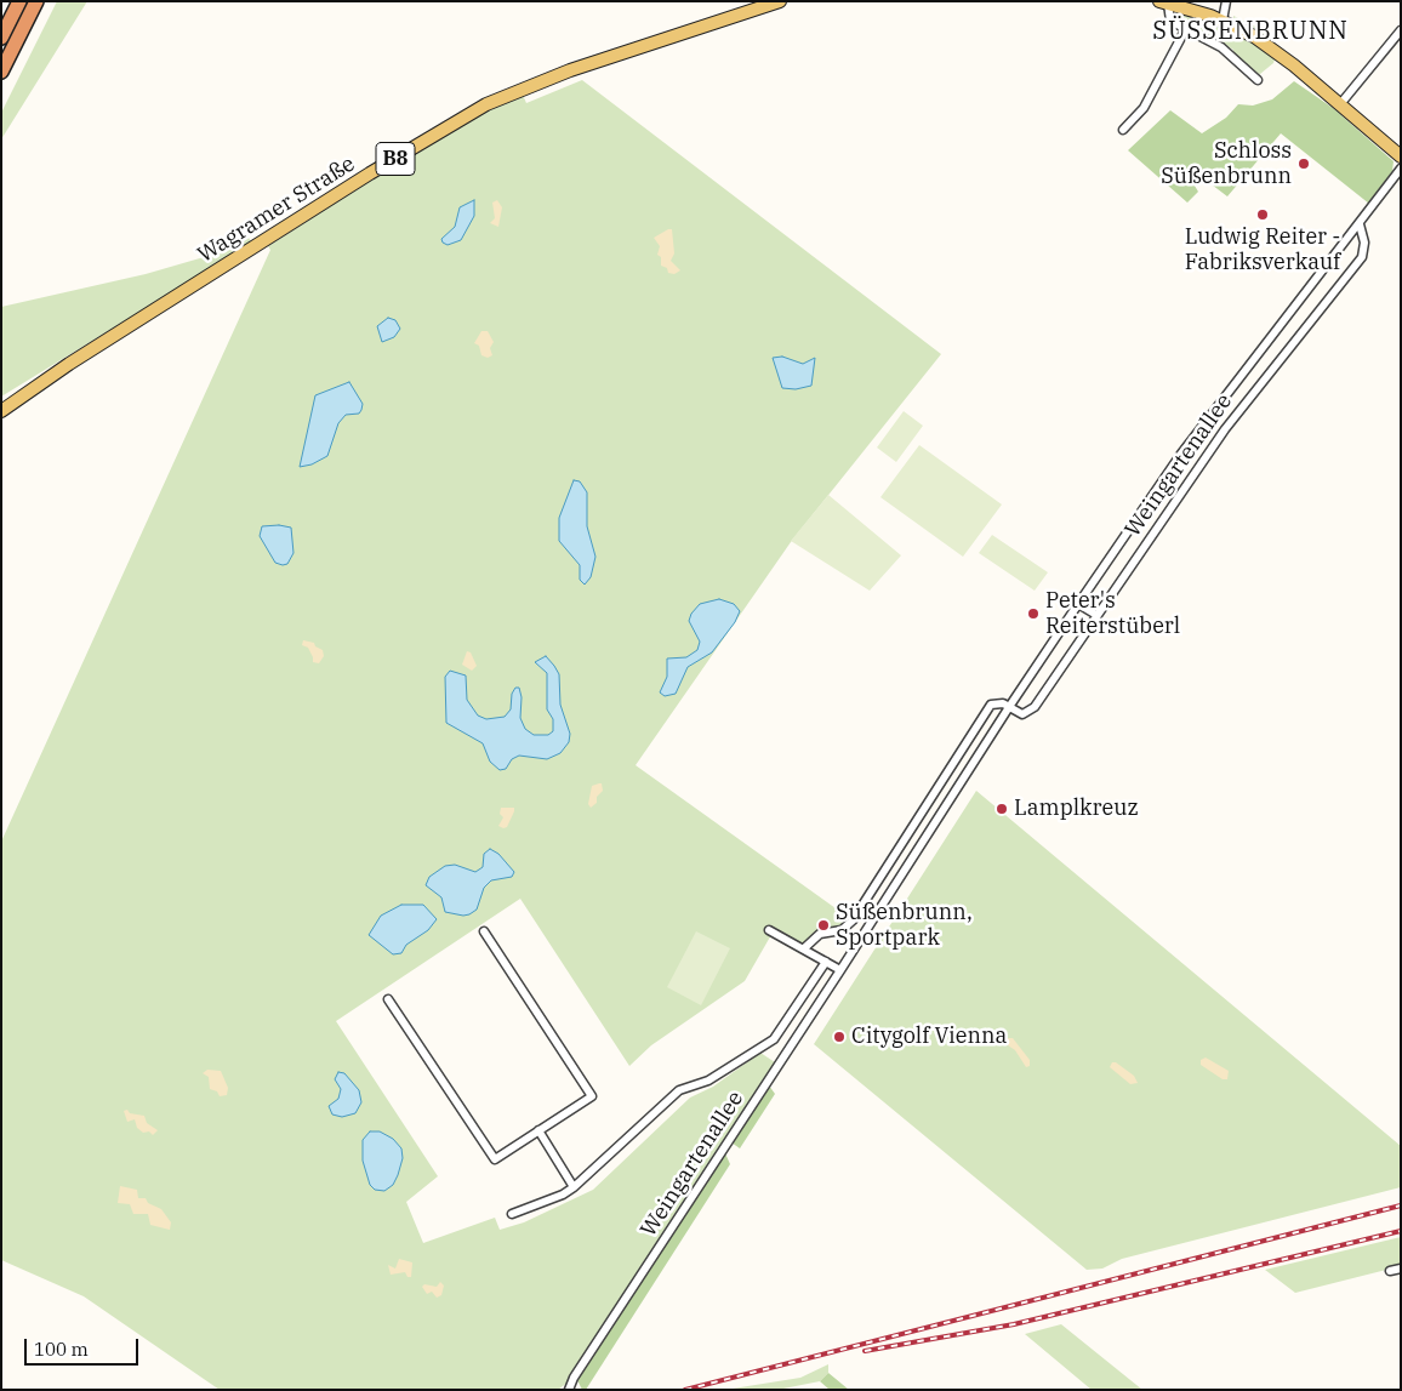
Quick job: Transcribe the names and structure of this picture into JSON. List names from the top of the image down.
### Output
{
  "streets": {
    "main road": ["B8", "Wagramer Straße"],
    "street": ["Weingartenallee"]
  },
  "districts": ["SÜSSENBRUNN"],
  "places": [
    "Schloss Süßenbrunn",
    "Ludwig Reiter - Fabriksverkauf",
    "Peter's Reiterstüberl",
    "Lamplkreuz",
    "Süßenbrunn, Sportpark",
    "Citygolf Vienna"
  ],
  "scale_bar": "100 m"
}
